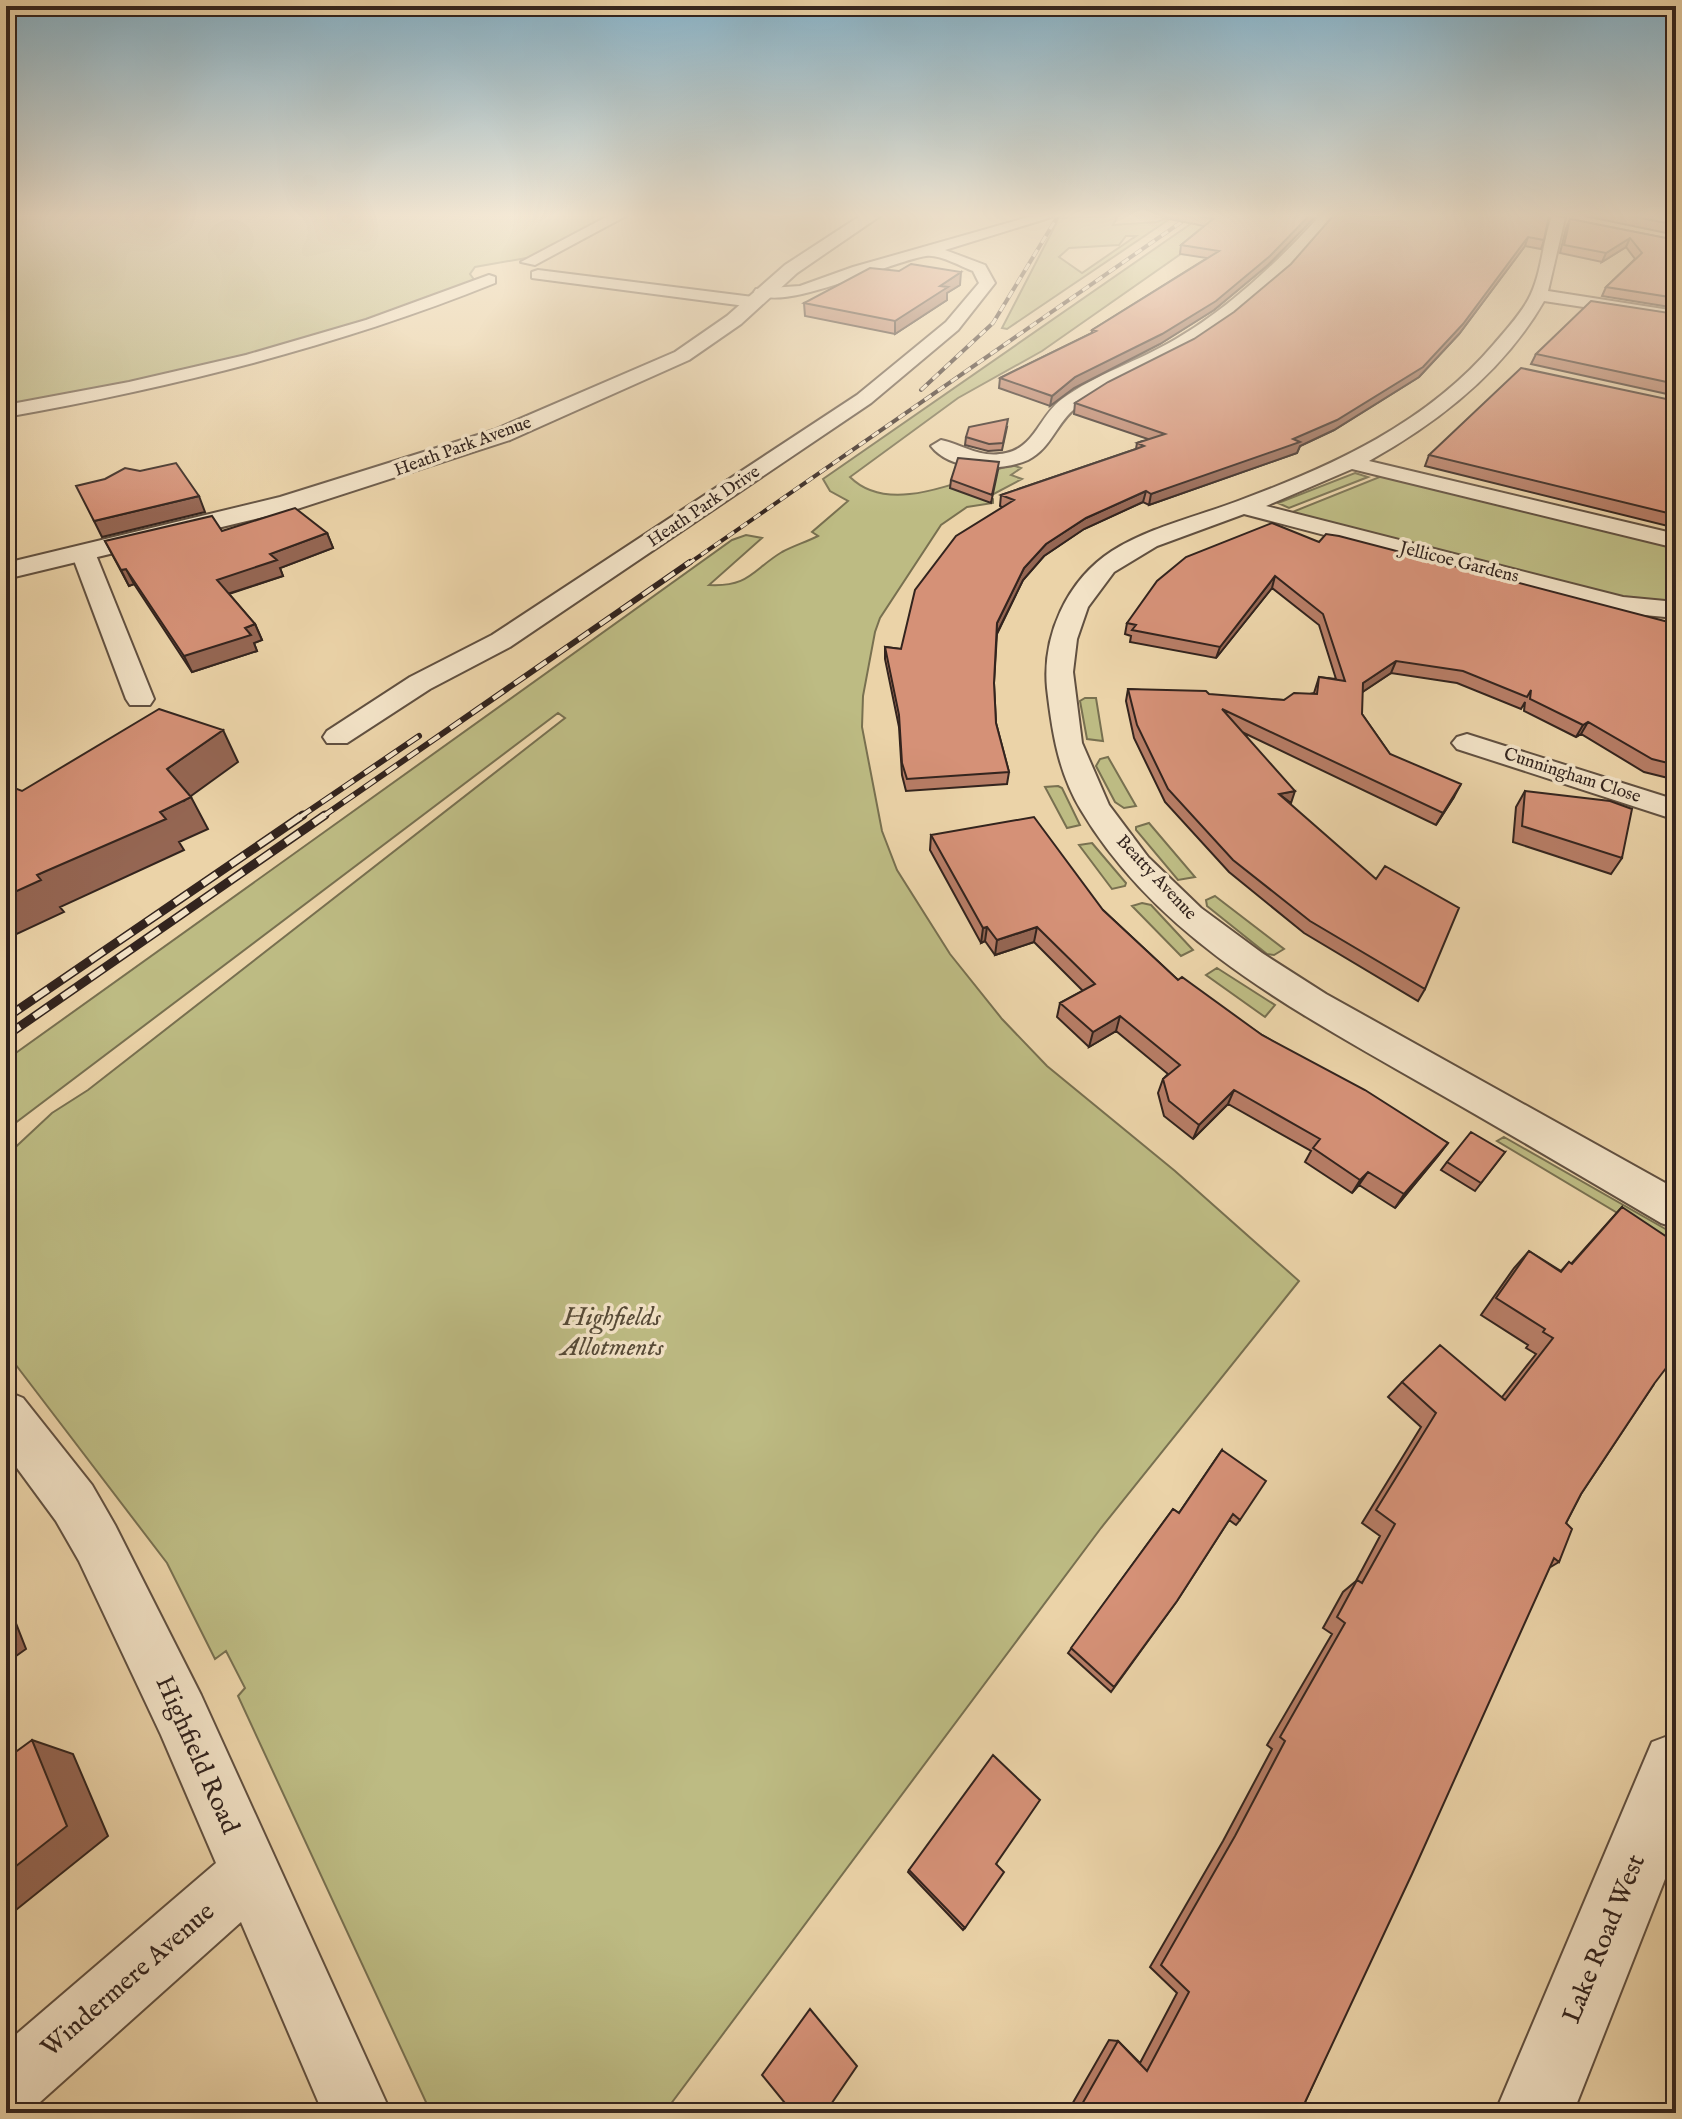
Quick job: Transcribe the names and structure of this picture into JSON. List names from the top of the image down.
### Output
{
  "streets": {
    "street": [
      "Heath Park Avenue",
      "Heath Park Drive",
      "Jellicoe Gardens",
      "Cunningham Close",
      "Beatty Avenue",
      "Highfield Road",
      "Lake Road West",
      "Windermere Avenue"
    ]
  },
  "crossings": [
    ["Jellicoe Gardens", "Beatty Avenue"],
    ["Highfield Road", "Windermere Avenue"]
  ],
  "parks": ["Highfields Allotments"]
}
